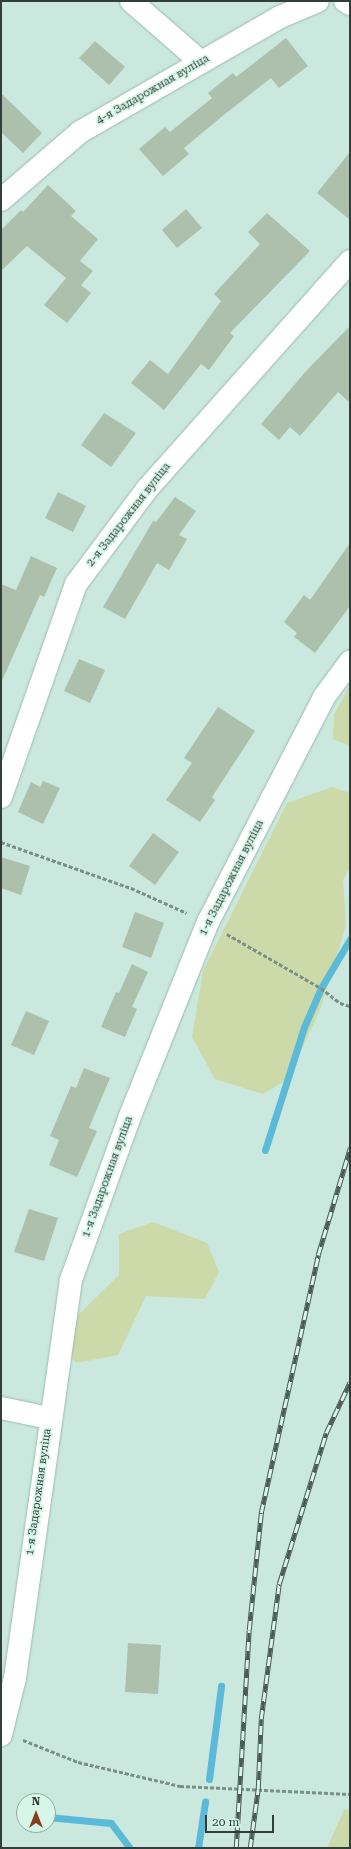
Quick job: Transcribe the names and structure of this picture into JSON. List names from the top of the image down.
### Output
{
  "streets": {
    "street": ["4-я Задарожная вуліца", "2-я Задарожная вуліца", "1-я Задарожная вуліца"]
  },
  "scale_bar": "20 m",
  "north": "top"
}
